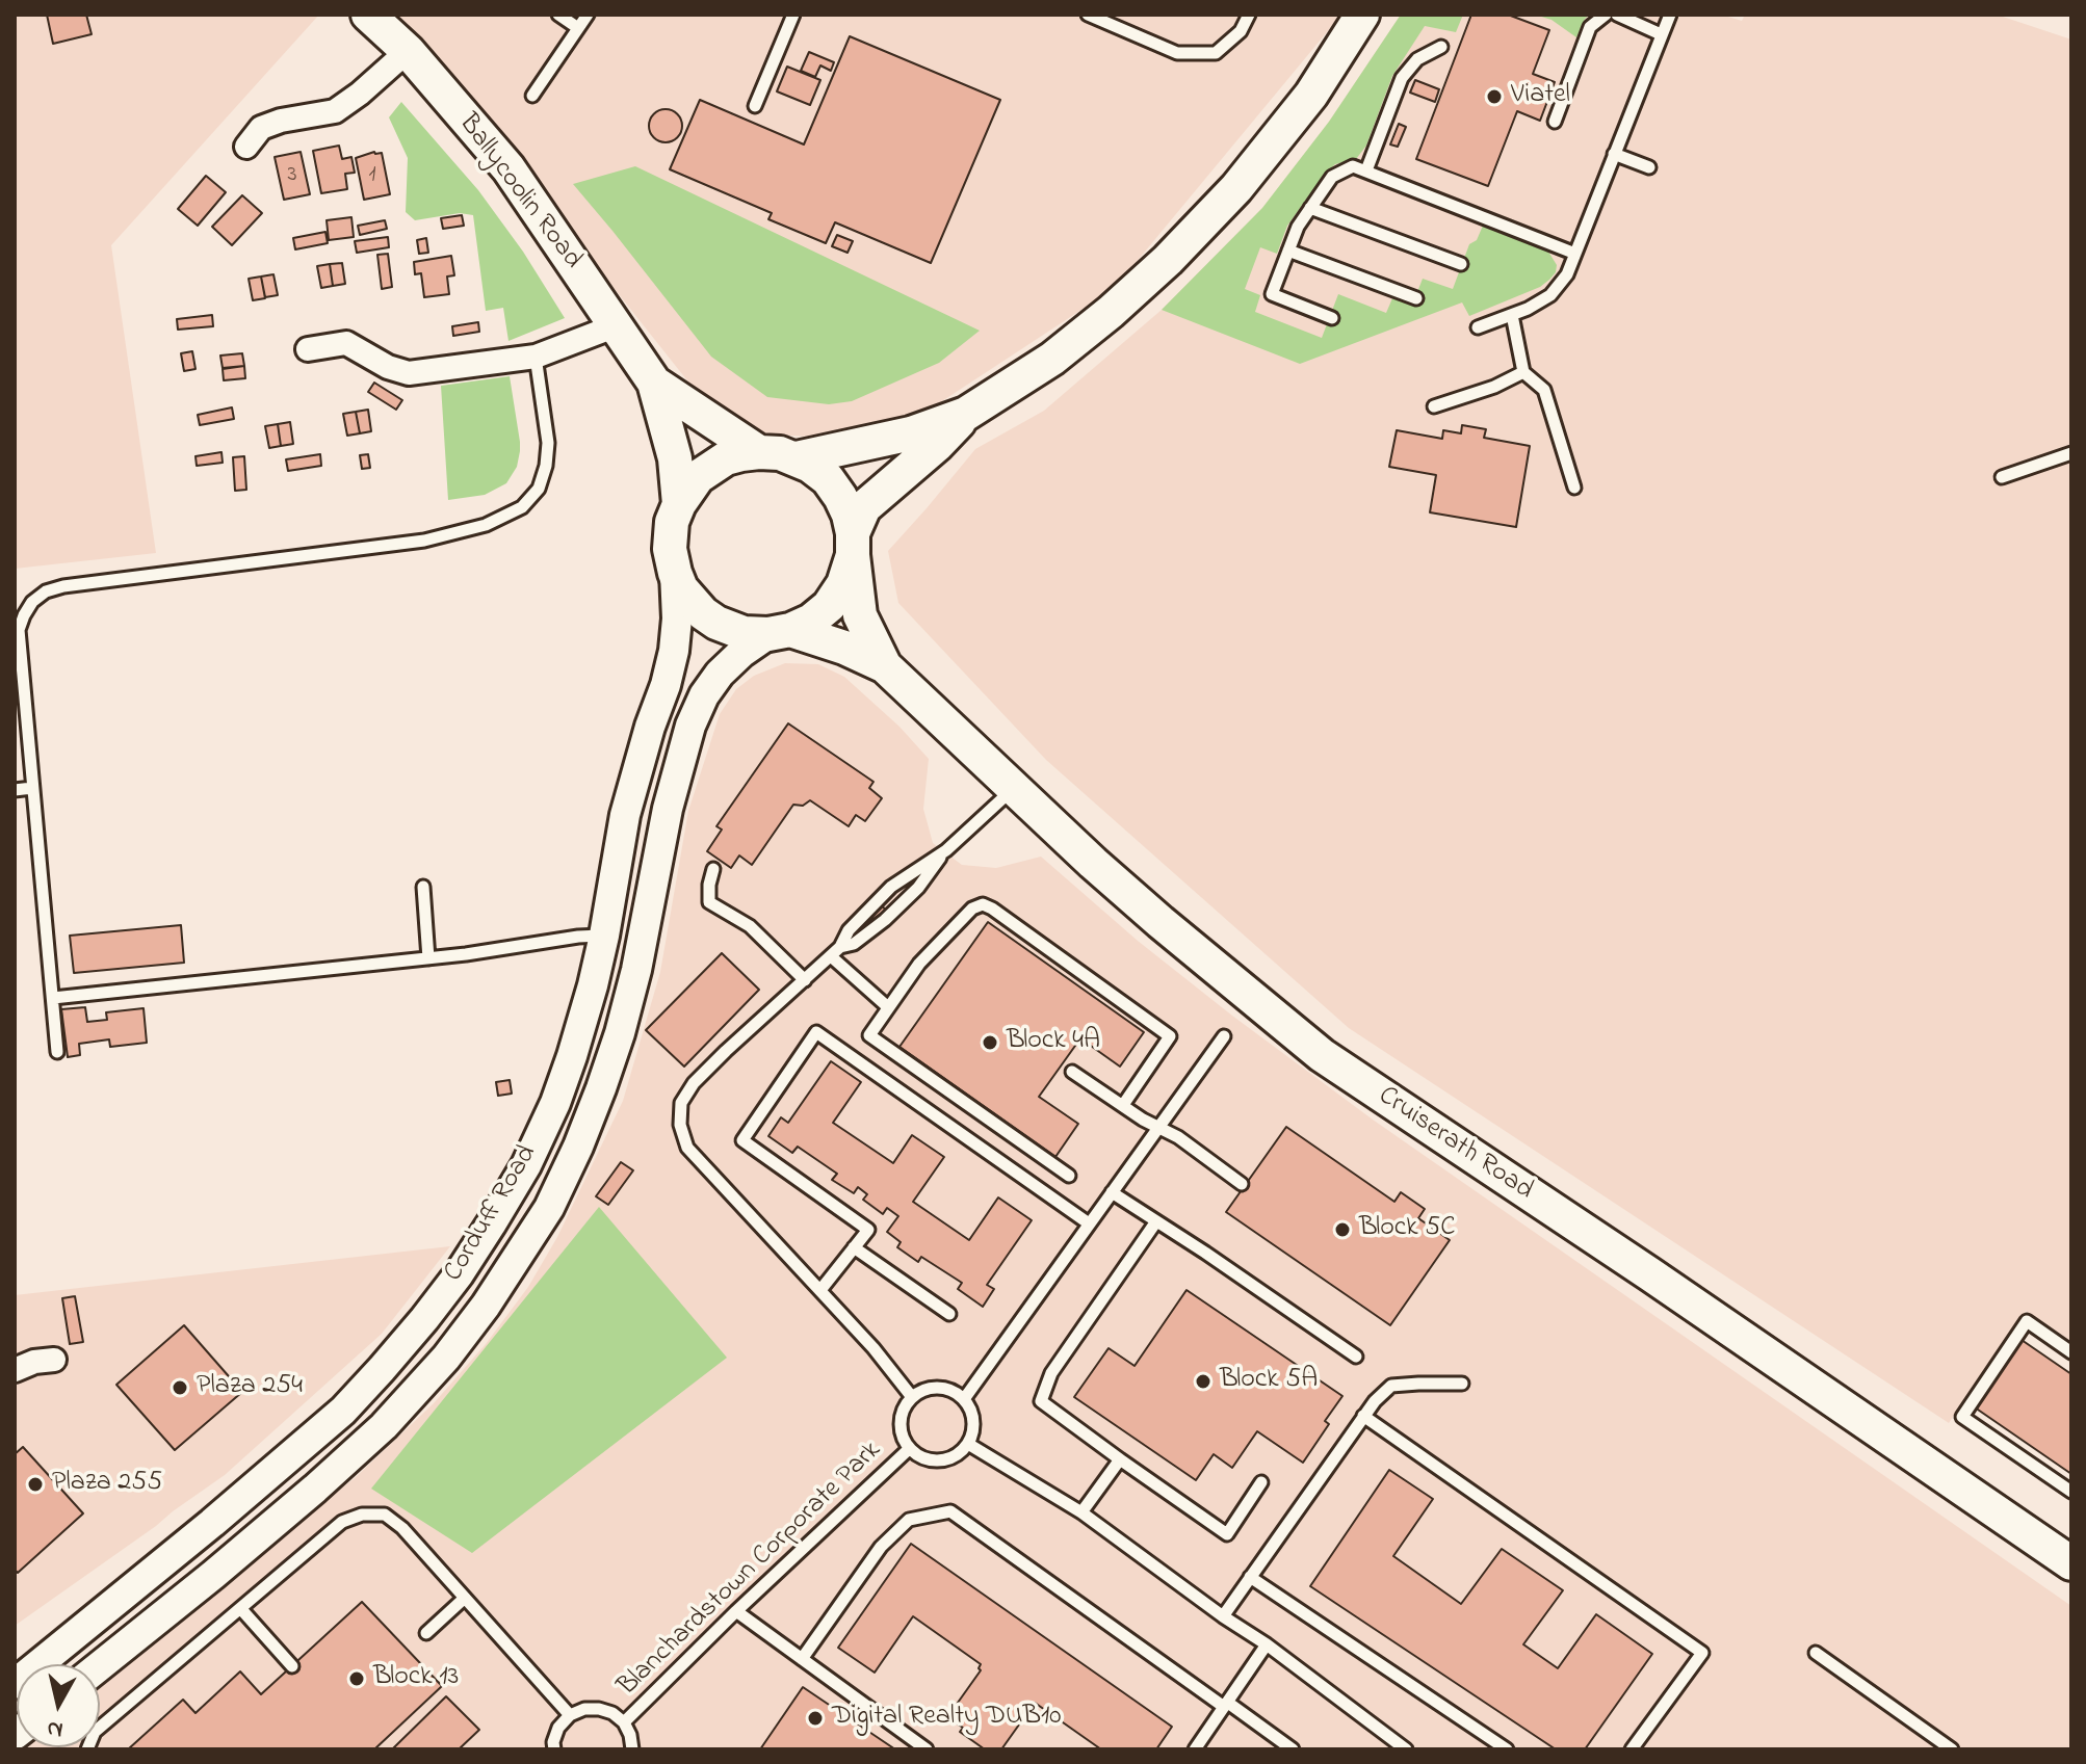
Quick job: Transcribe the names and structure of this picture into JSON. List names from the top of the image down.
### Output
{
  "streets": {
    "main road": ["Ballycoolin Road", "Cruiserath Road"],
    "street": ["Corduff Road"],
    "lane": ["Blanchardstown Corporate Park"]
  },
  "crossings": [
    ["Ballycoolin Road", "Cruiserath Road"],
    ["Ballycoolin Road", "Corduff Road"],
    ["Cruiserath Road", "Corduff Road"]
  ],
  "places": [
    "Viatel",
    "Block 4A",
    "Block 5C",
    "Block 5A",
    "Plaza 254",
    "Plaza 255",
    "Block 13",
    "Digital Realty DUB10"
  ],
  "house_numbers": ["3", "1"],
  "north": "bottom"
}
